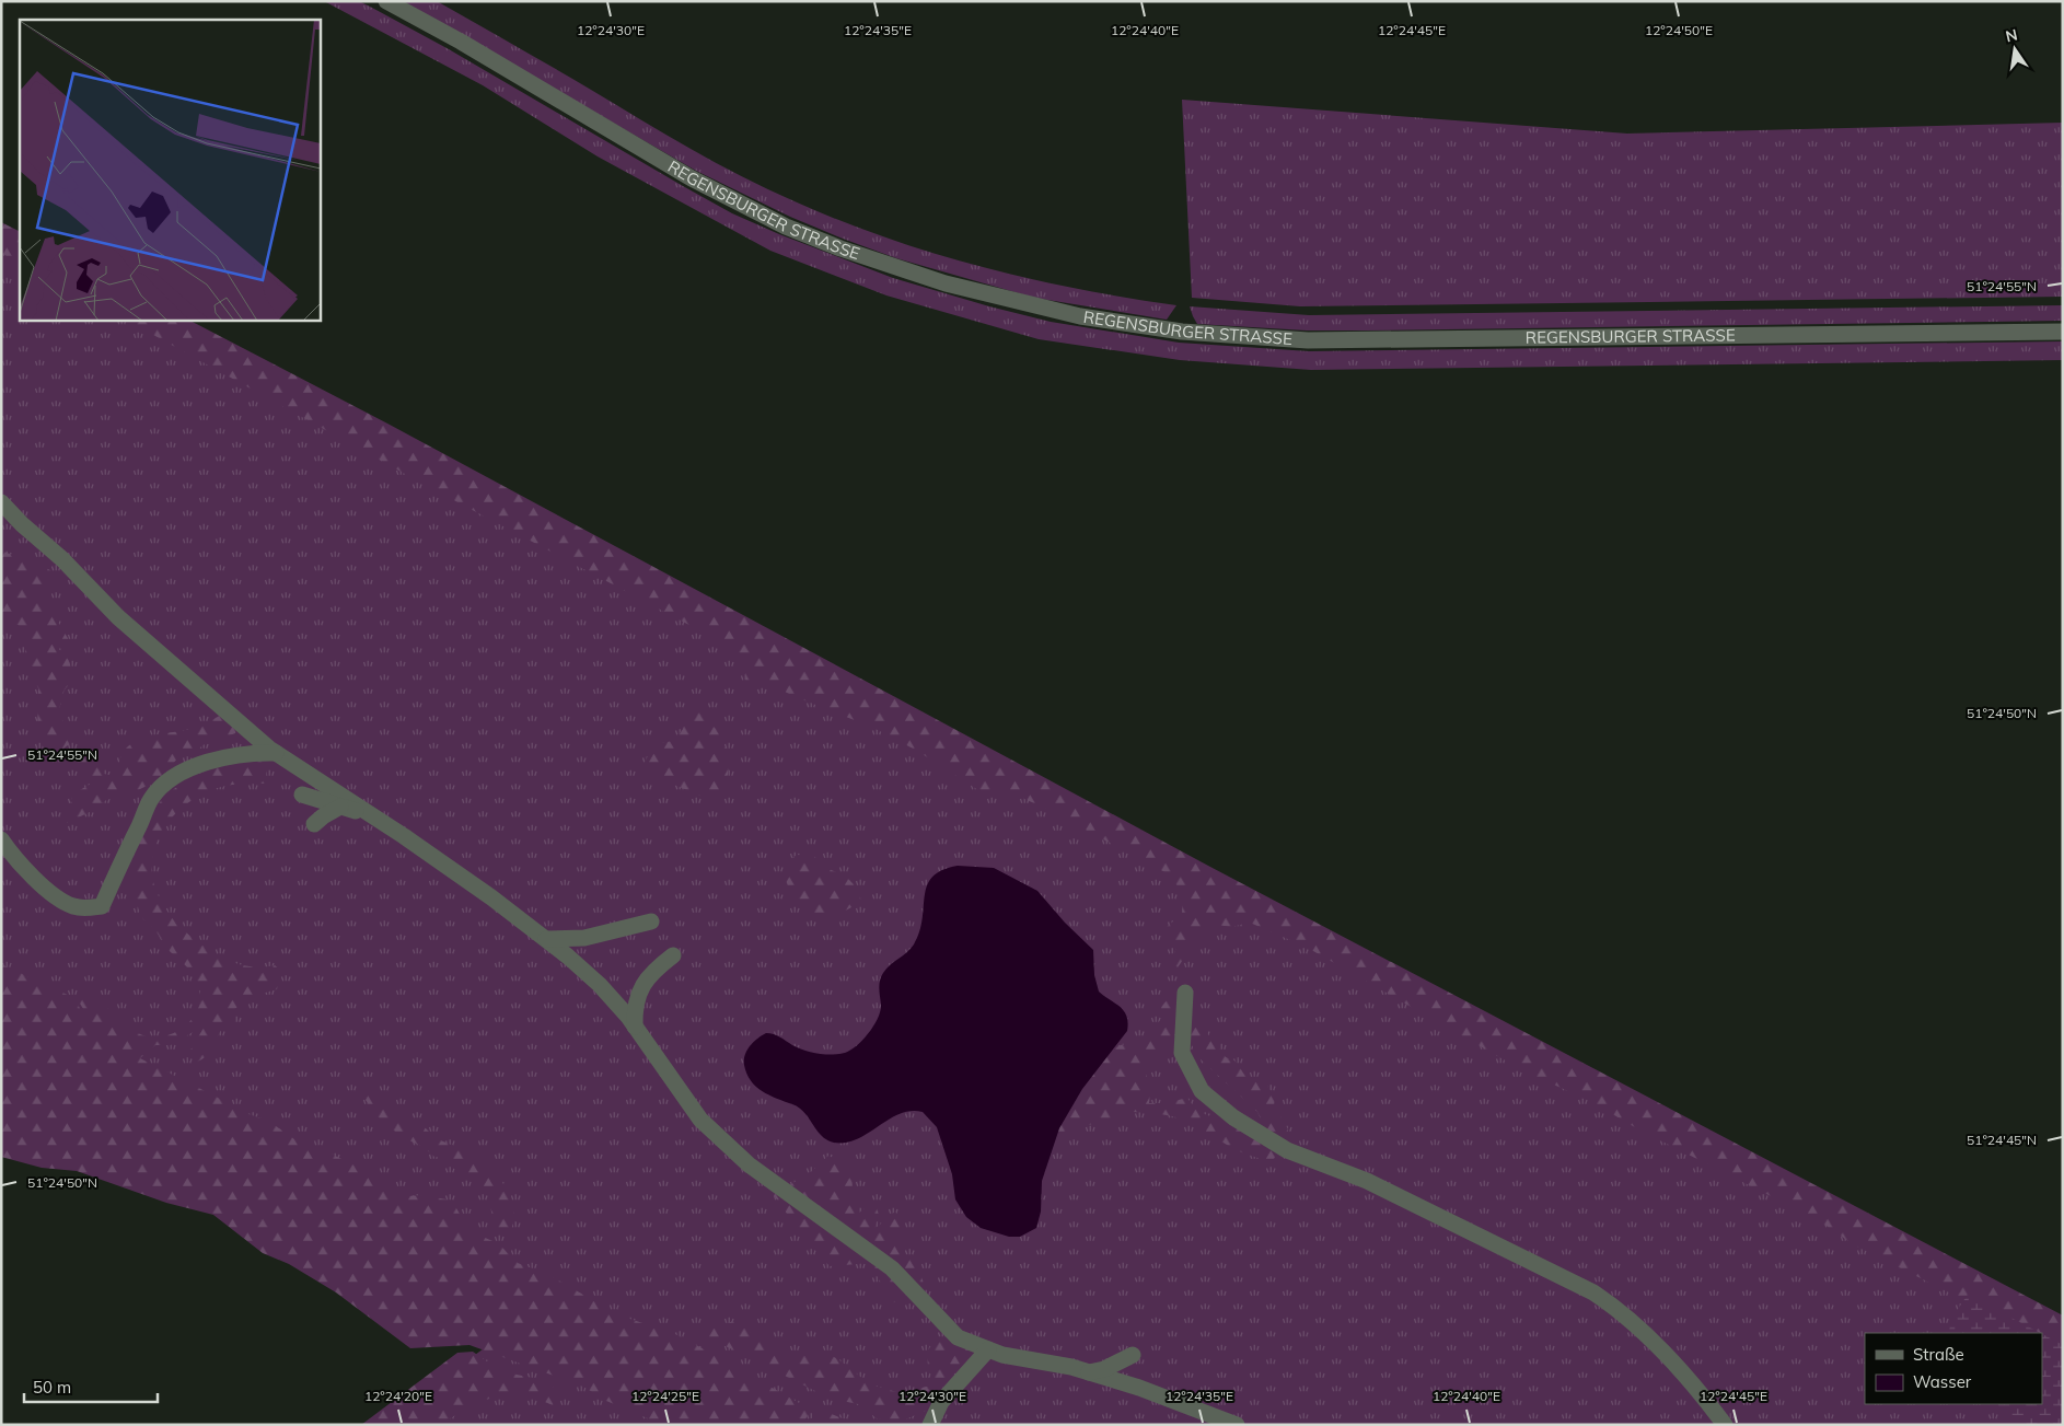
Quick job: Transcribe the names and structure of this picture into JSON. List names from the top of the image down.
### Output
{
  "streets": {
    "street": ["REGENSBURGER STRASSE"]
  },
  "legend": ["Straße", "Wasser"],
  "scale_bar": "50 m",
  "north": "top",
  "coordinates": [
    "12°24'30\"E",
    "12°24'35\"E",
    "12°24'40\"E",
    "12°24'45\"E",
    "12°24'50\"E",
    "51°24'55\"N",
    "51°24'50\"N",
    "51°24'45\"N",
    "12°24'20\"E",
    "12°24'25\"E"
  ]
}
